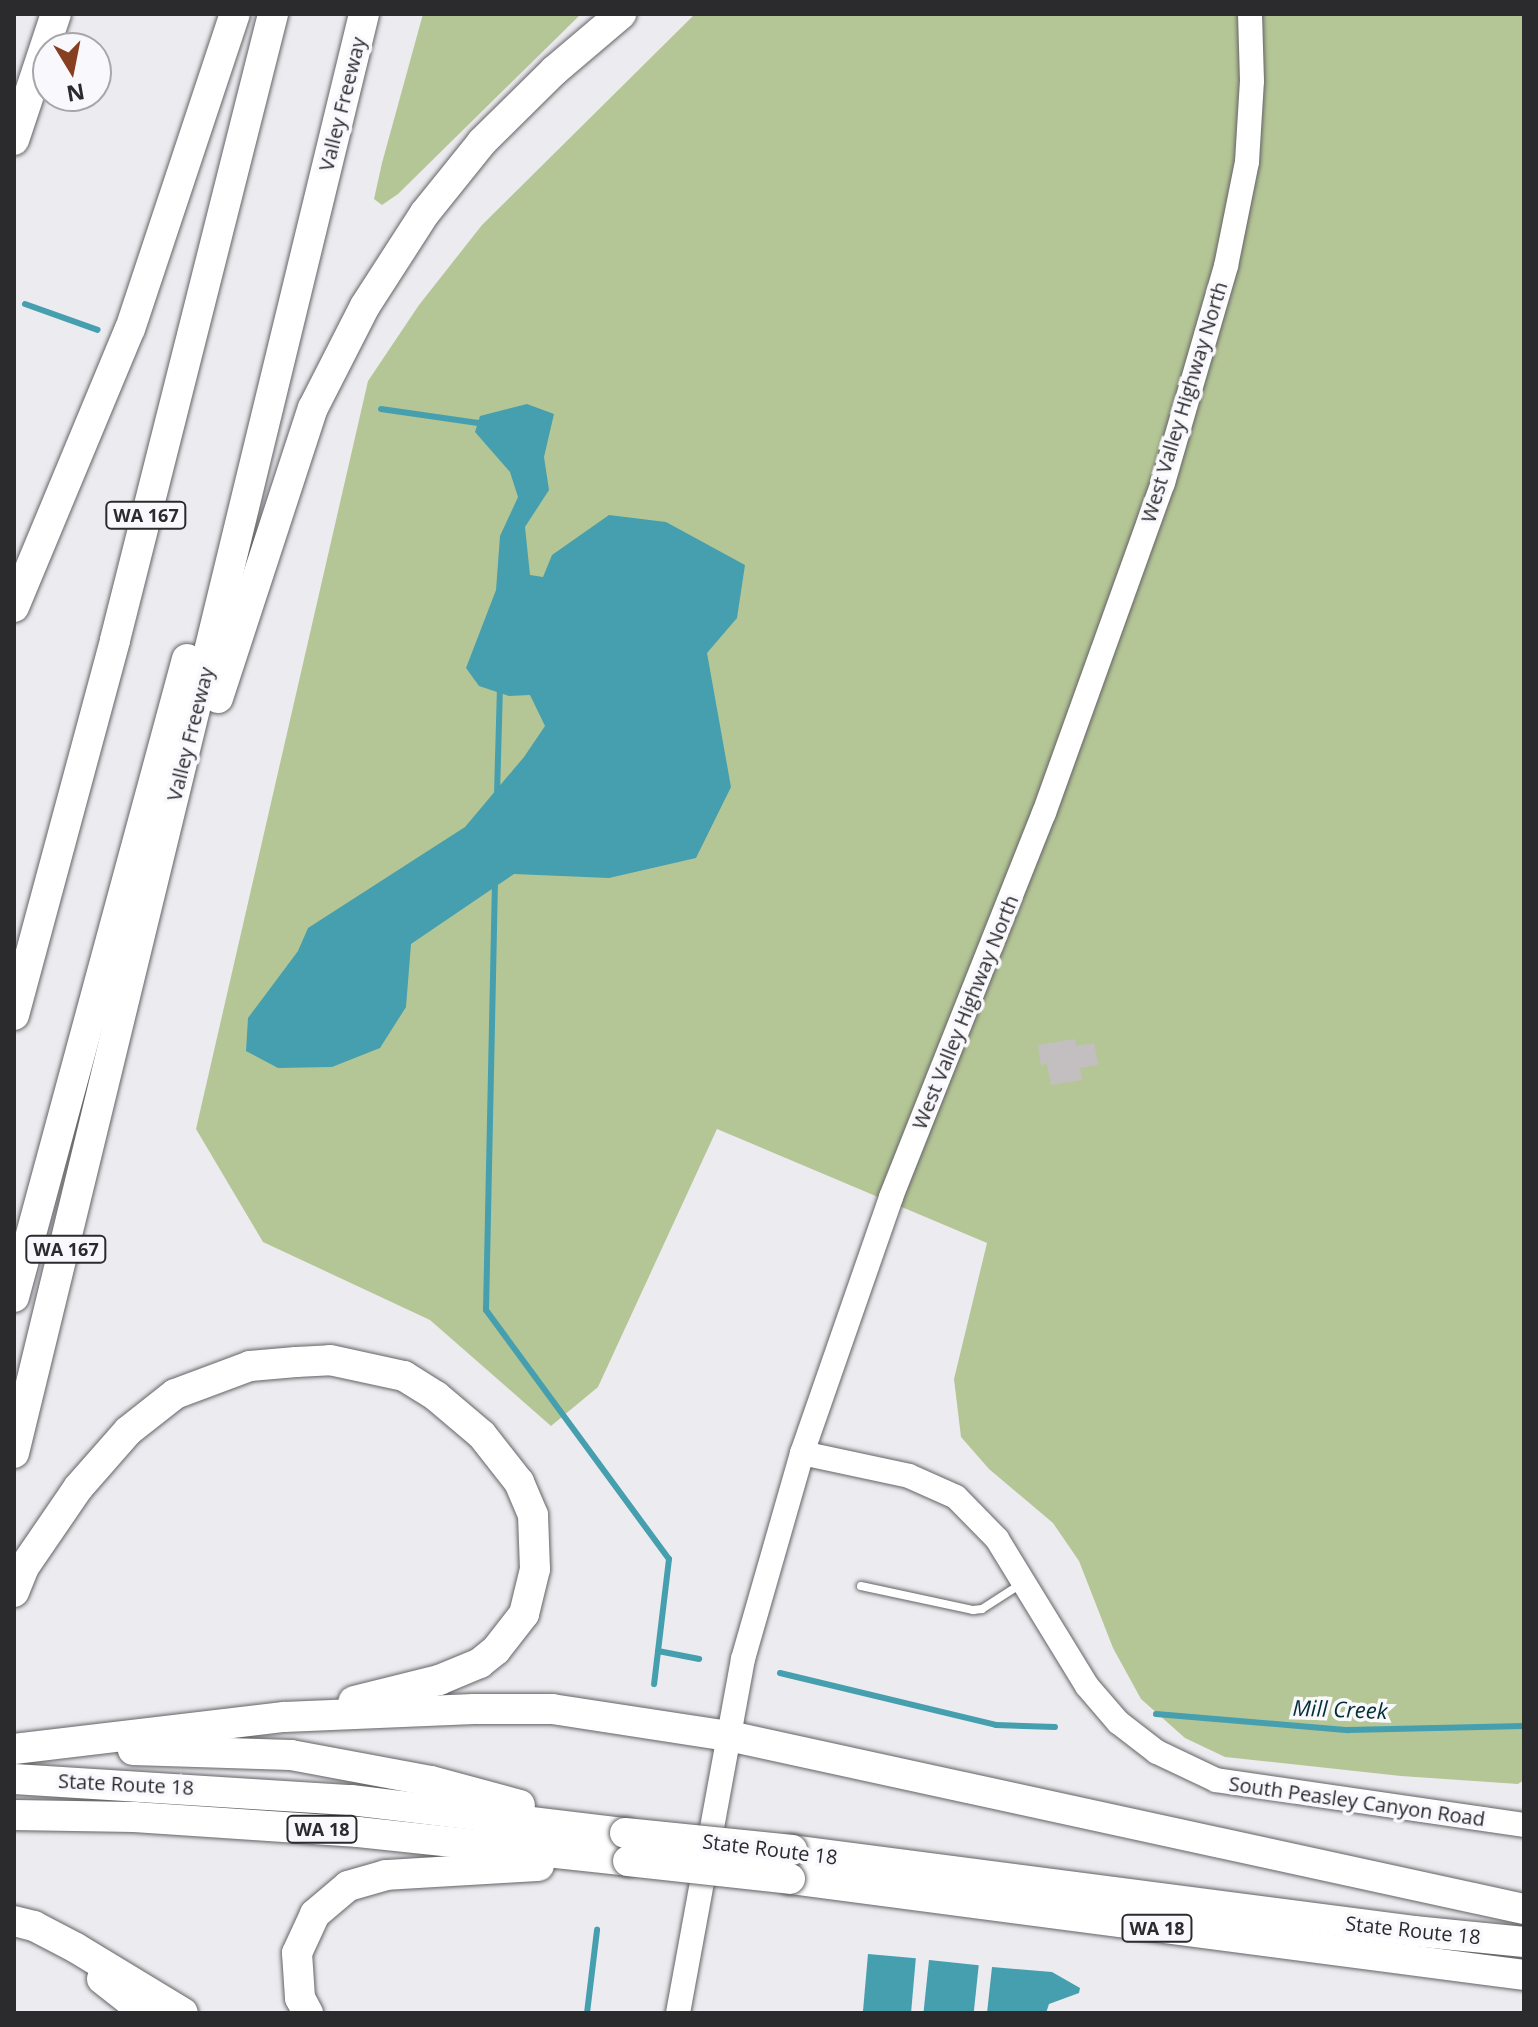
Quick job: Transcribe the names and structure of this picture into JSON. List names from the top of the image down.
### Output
{
  "streets": {
    "highway": [
      "Valley Freeway",
      "WA 167",
      "State Route 18",
      "WA 18"
    ],
    "main road": ["West Valley Highway North", "South Peasley Canyon Road"]
  },
  "crossings": [
    ["West Valley Highway North", "South Peasley Canyon Road"]
  ],
  "water": ["Mill Creek"],
  "north": "bottom"
}
